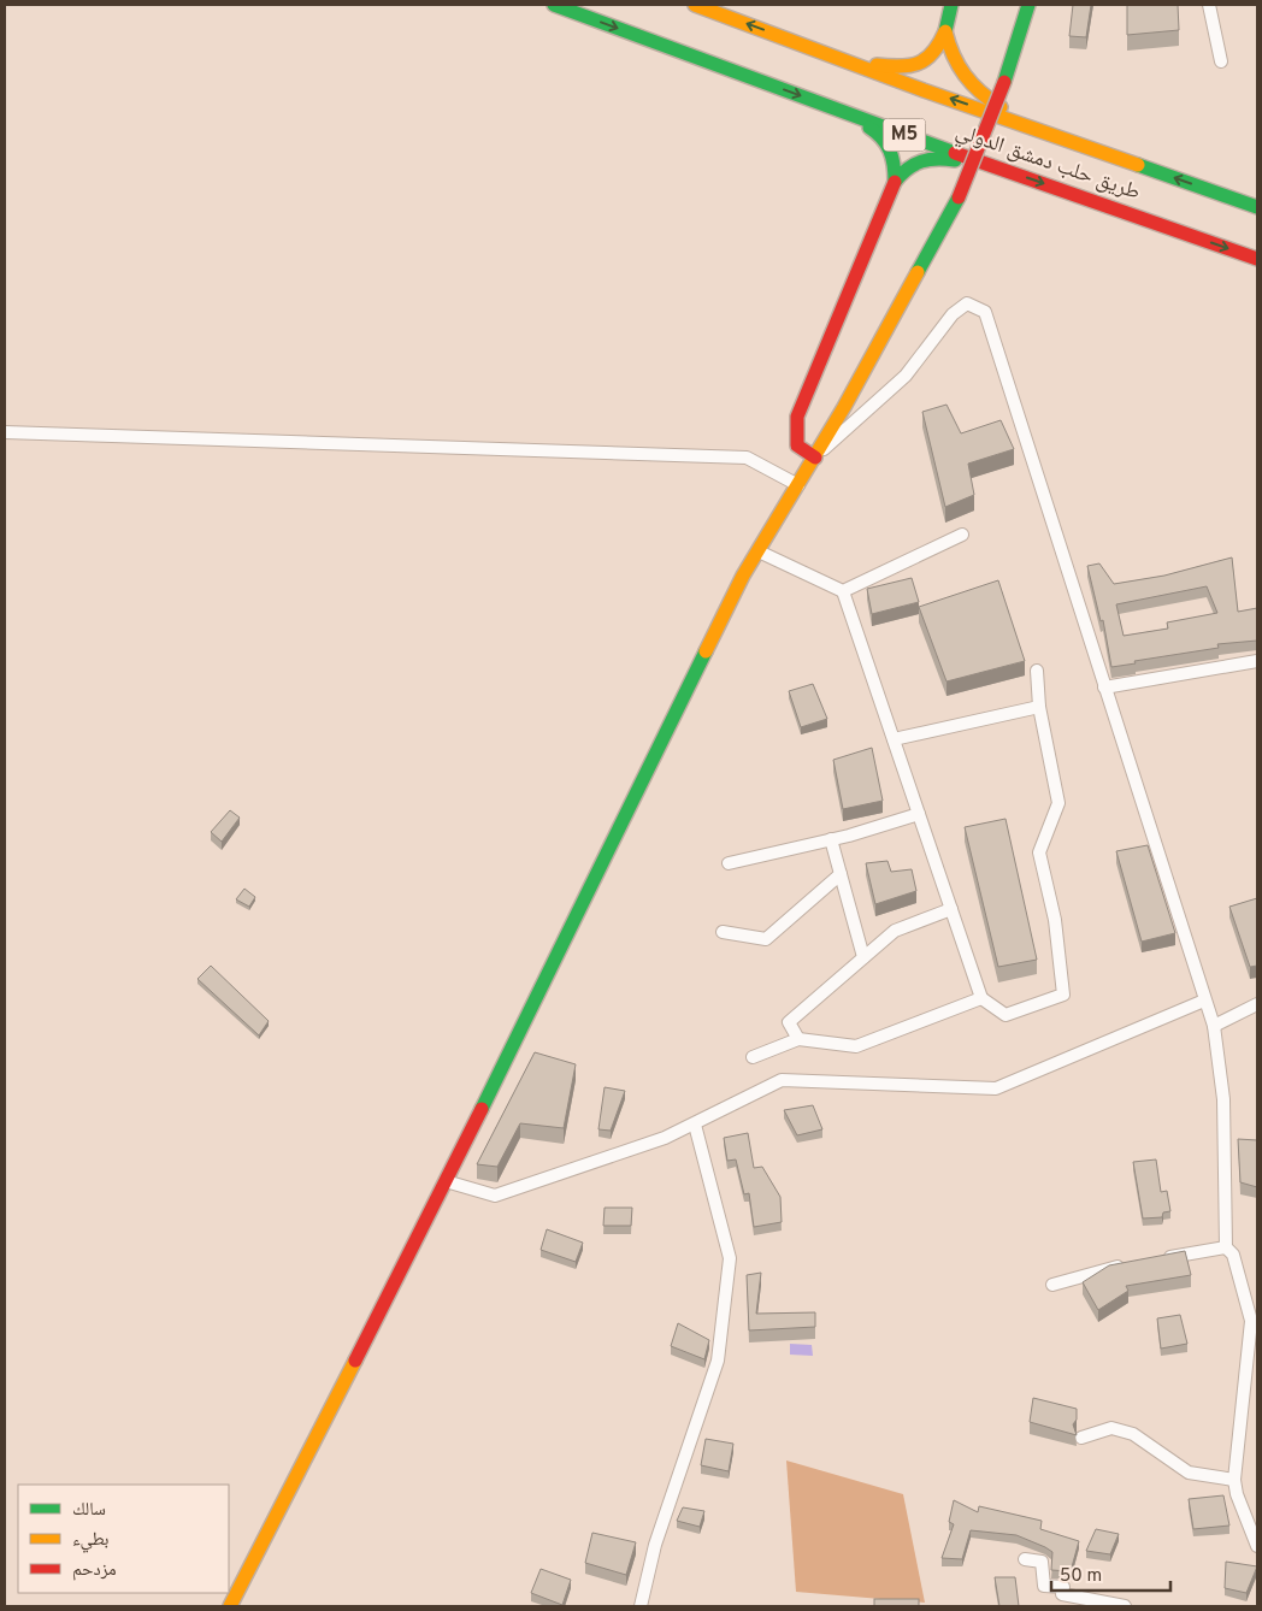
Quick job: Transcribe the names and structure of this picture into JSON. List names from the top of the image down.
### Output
{
  "streets": {
    "main road": ["M5", "طريق حلب دمشق الدولي"]
  },
  "legend": ["سالك", "بطيء", "مزدحم"],
  "scale_bar": "50 m"
}
